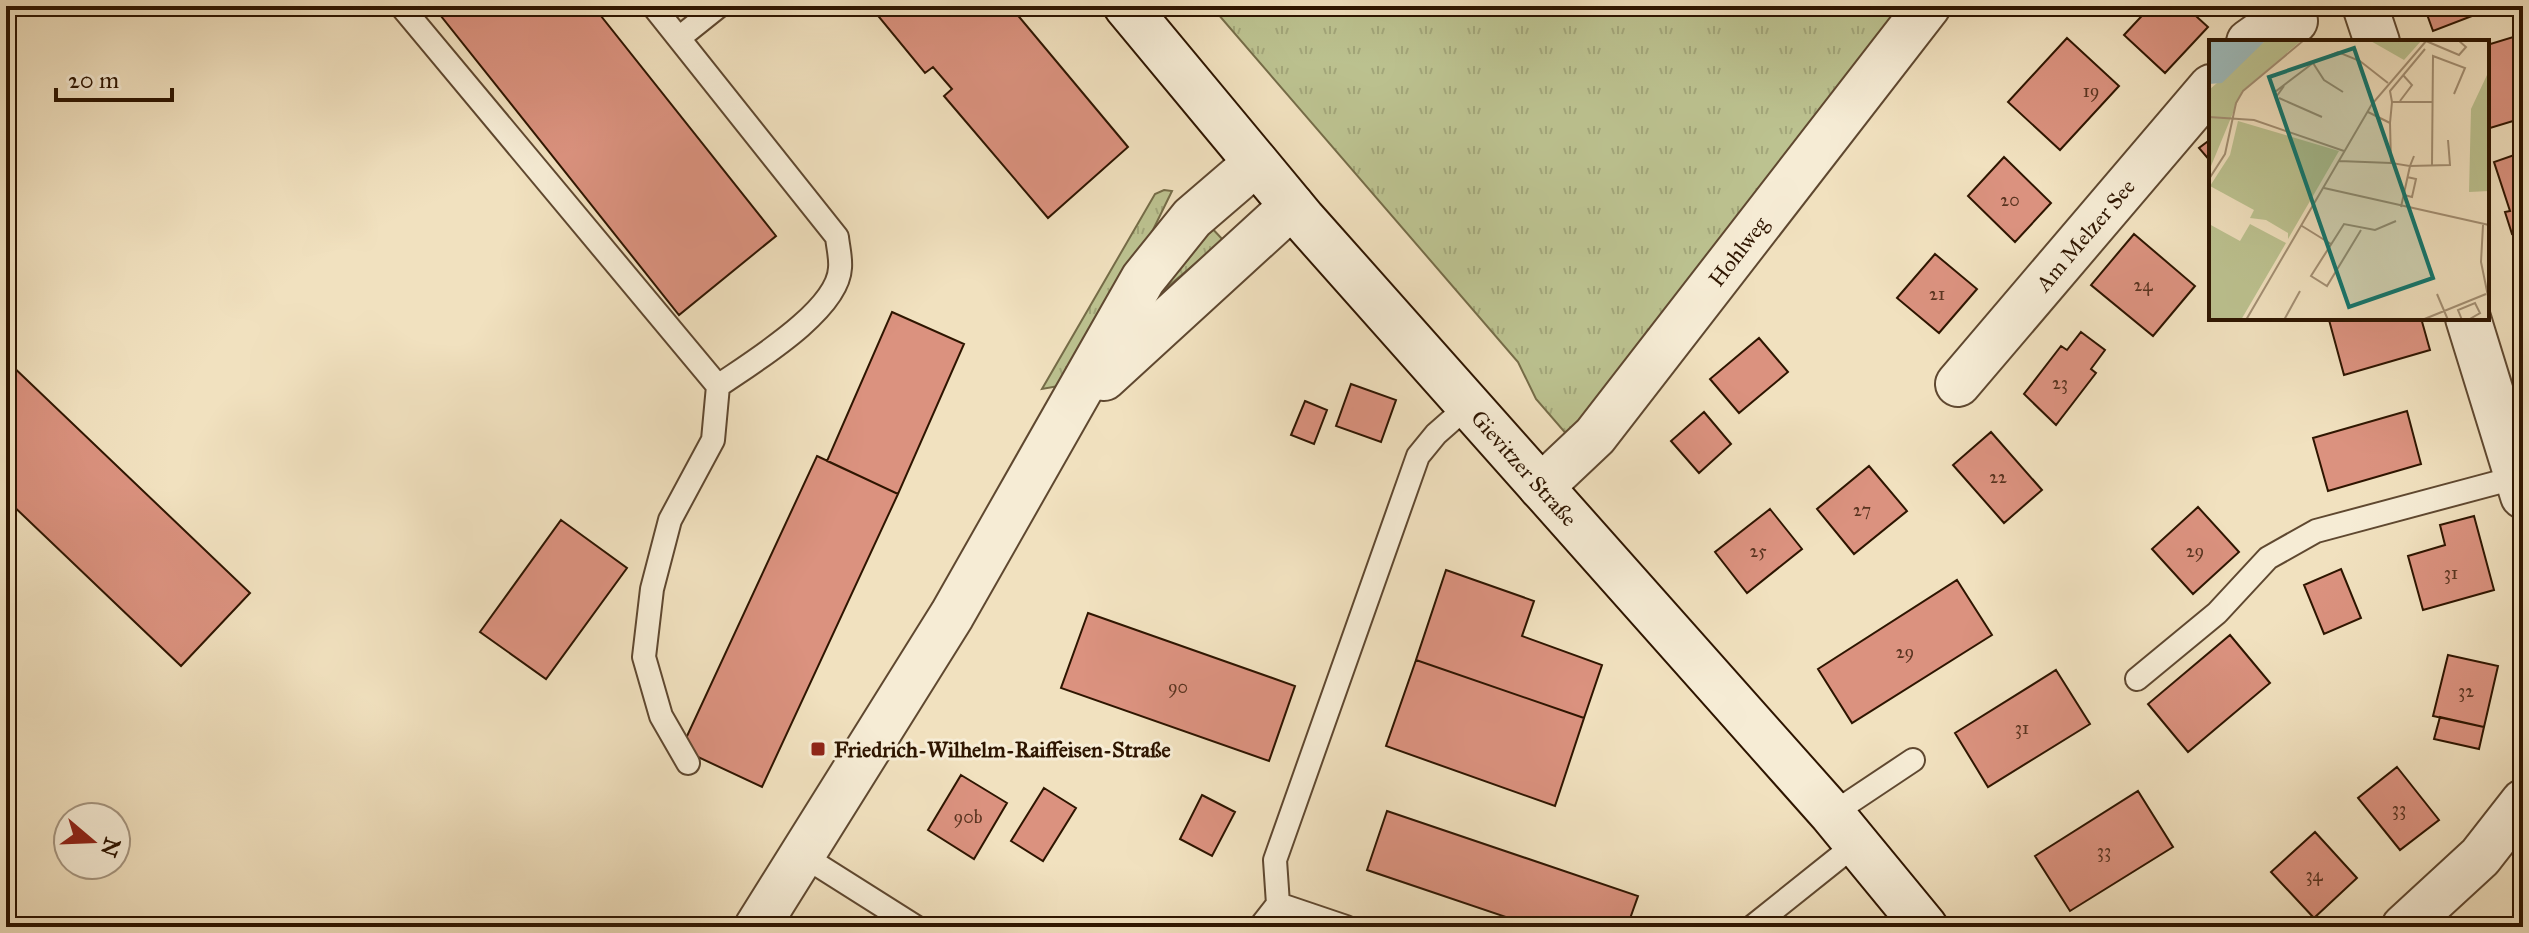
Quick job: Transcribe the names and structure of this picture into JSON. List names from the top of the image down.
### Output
{
  "streets": {
    "street": ["Am Melzer See", "Hohlweg", "Gievitzer Straße"]
  },
  "crossings": [
    ["Hohlweg", "Gievitzer Straße"]
  ],
  "places": {
    "transit": ["Friedrich-Wilhelm-Raiffeisen-Straße"]
  },
  "house_numbers": [
    "19",
    "20",
    "24",
    "21",
    "23",
    "22",
    "27",
    "25",
    "29",
    "31",
    "29",
    "90",
    "32",
    "31",
    "33",
    "90b",
    "33",
    "34"
  ],
  "scale_bar": "20 m",
  "north": "right"
}
